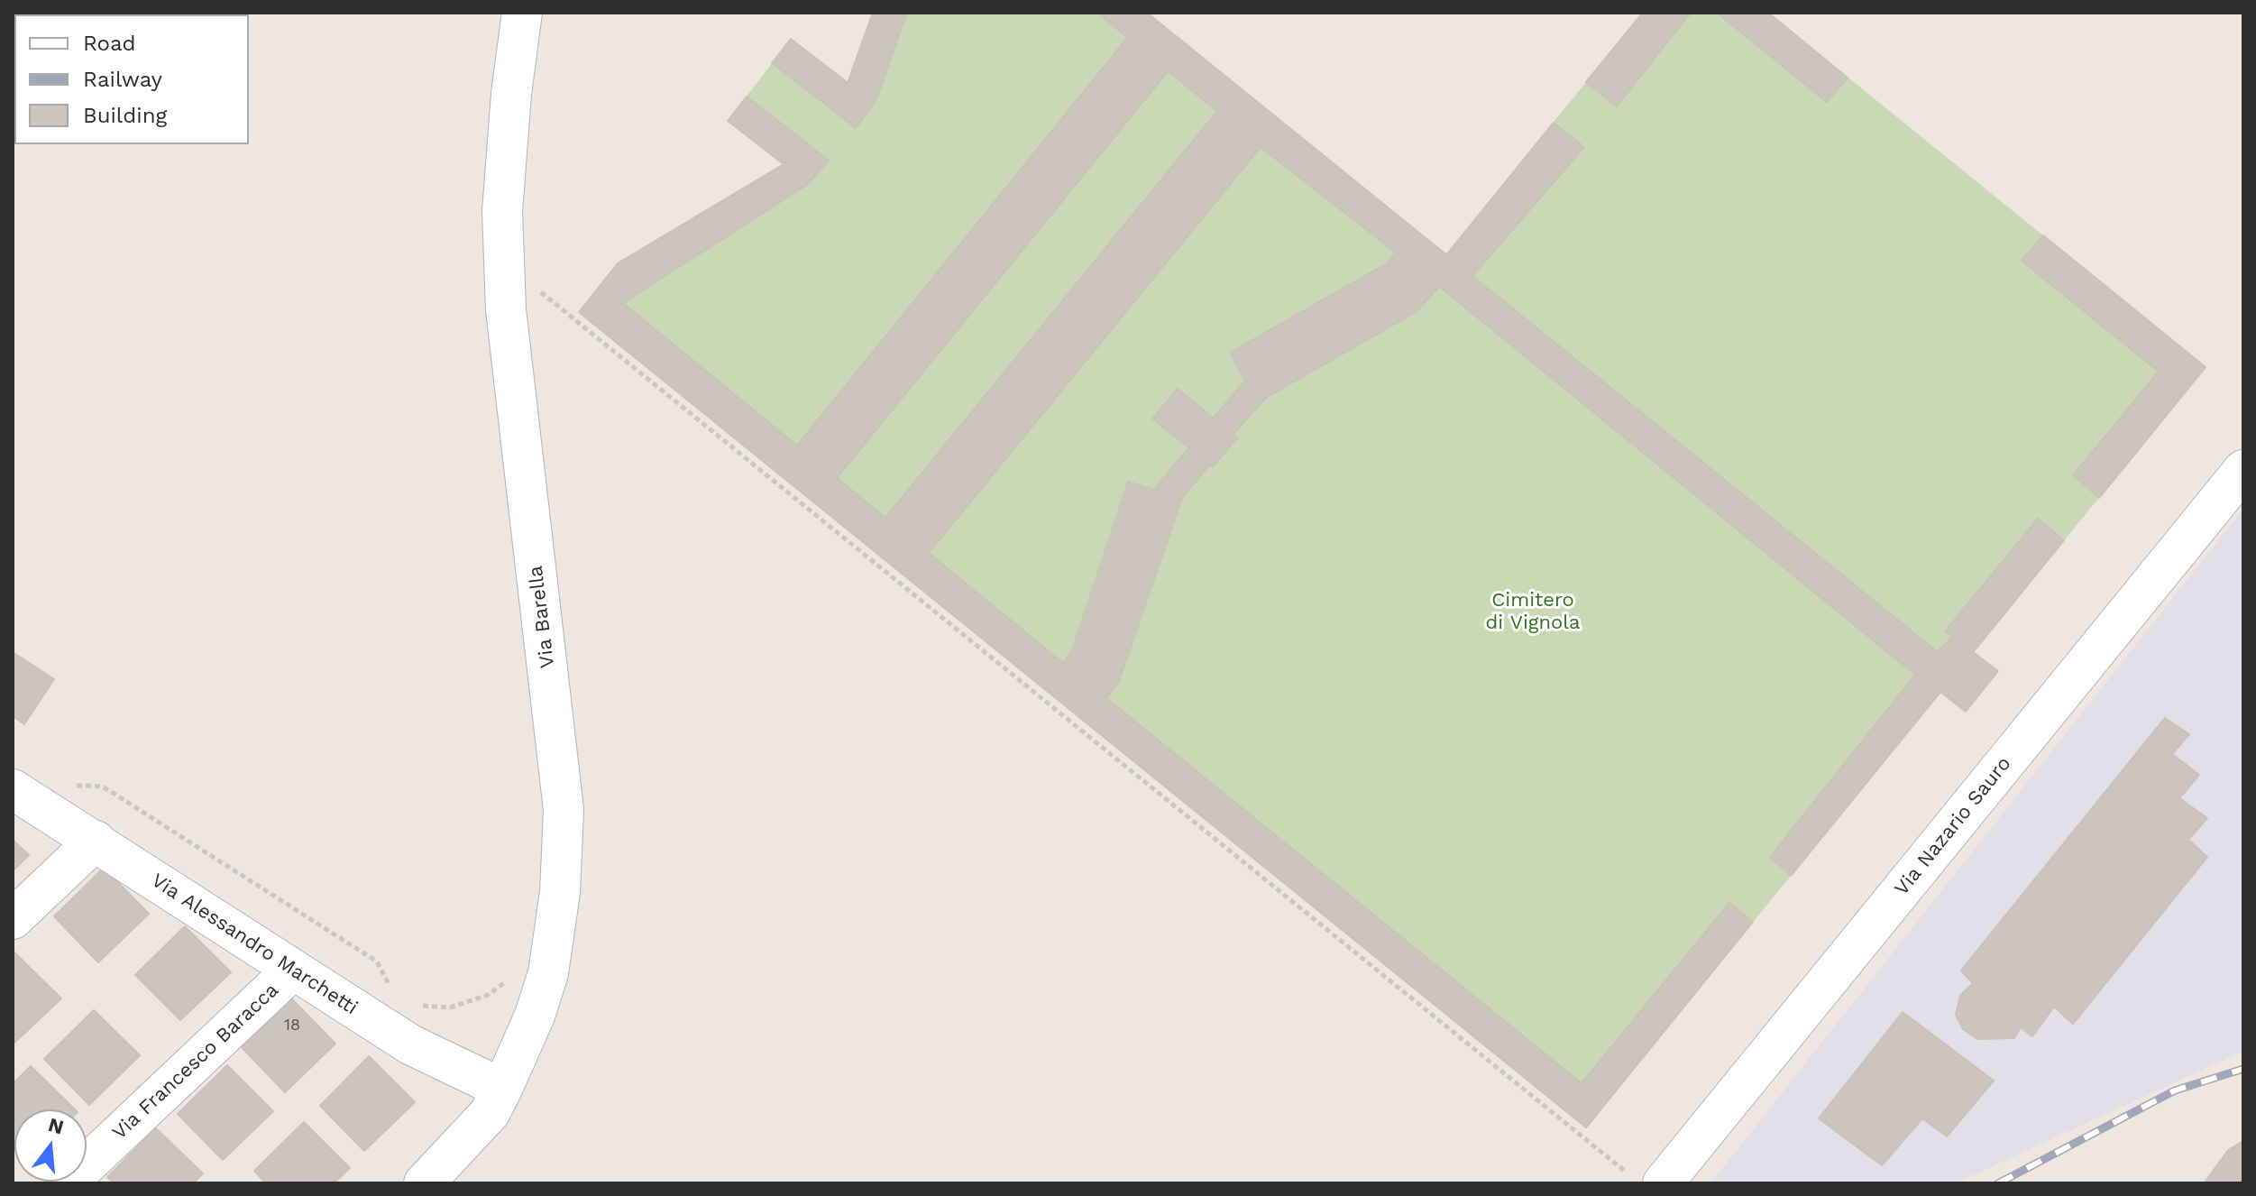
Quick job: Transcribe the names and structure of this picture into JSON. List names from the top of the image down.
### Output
{
  "streets": {
    "street": [
      "Via Barella",
      "Via Nazario Sauro",
      "Via Alessandro Marchetti",
      "Via Francesco Baracca"
    ]
  },
  "crossings": [
    ["Via Barella", "Via Alessandro Marchetti"],
    ["Via Alessandro Marchetti", "Via Francesco Baracca"]
  ],
  "parks": ["Cimitero di Vignola"],
  "house_numbers": ["18"],
  "legend": ["Road", "Railway", "Building"],
  "north": "top"
}
